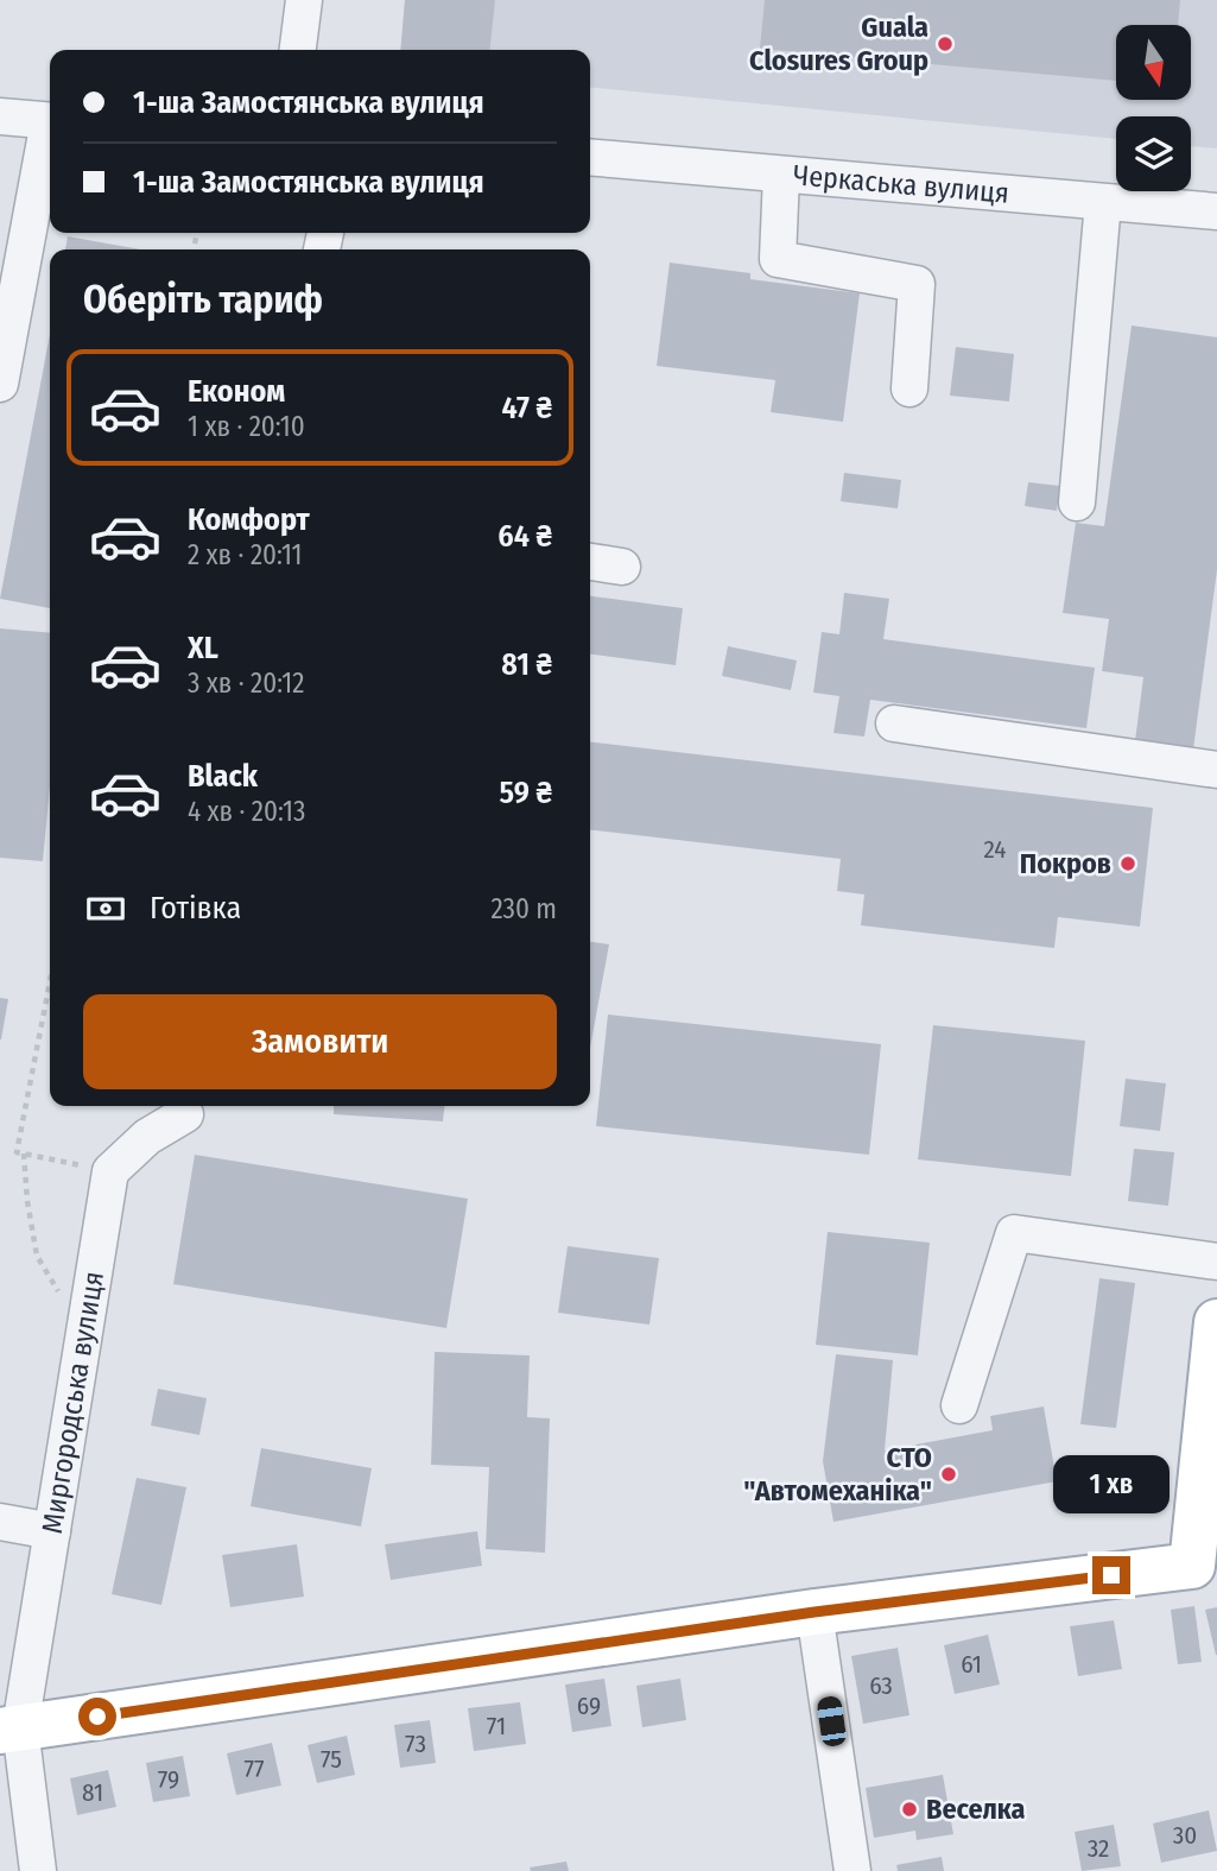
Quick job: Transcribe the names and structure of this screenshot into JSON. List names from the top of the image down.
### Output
{
  "streets": {
    "street": ["Черкаська вулиця", "Миргородська вулиця"]
  },
  "places": [
    "Guala Closures Group",
    "Покров",
    "СТО \"Автомеханіка\"",
    "Веселка"
  ],
  "house_numbers": [
    "24",
    "61",
    "63",
    "69",
    "71",
    "73",
    "75",
    "77",
    "79",
    "81",
    "30",
    "32"
  ],
  "north": "bottom",
  "page": {
    "banner": ["1-ша Замостянська вулиця", "1-ша Замостянська вулиця"],
    "heading": "Оберіть тариф",
    "list": [
      {
        "name": "Економ",
        "note": "1 хв · 20:10",
        "value": "47 ₴"
      },
      {
        "name": "Комфорт",
        "note": "2 хв · 20:11",
        "value": "64 ₴"
      },
      {
        "name": "XL",
        "note": "3 хв · 20:12",
        "value": "81 ₴"
      },
      {
        "name": "Black",
        "note": "4 хв · 20:13",
        "value": "59 ₴"
      }
    ],
    "pay": ["Готівка", "230 m"],
    "buttons": "Замовити",
    "bubble": "1 хв"
  }
}
